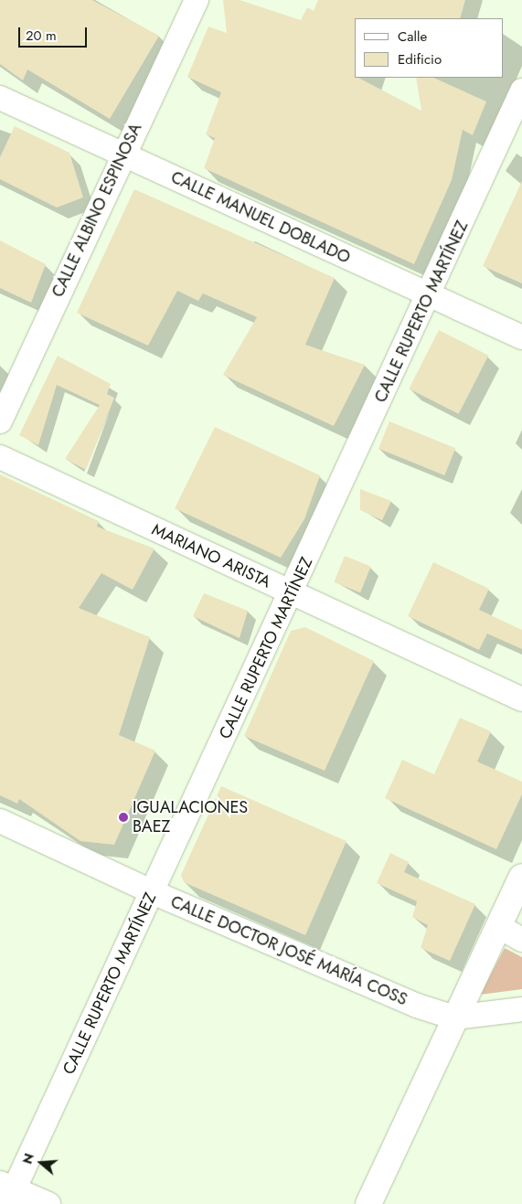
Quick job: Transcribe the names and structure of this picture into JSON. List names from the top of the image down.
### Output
{
  "streets": {
    "street": [
      "CALLE ALBINO ESPINOSA",
      "CALLE MANUEL DOBLADO",
      "CALLE RUPERTO MARTÍNEZ",
      "MARIANO ARISTA",
      "CALLE DOCTOR JOSÉ MARÍA COSS"
    ]
  },
  "crossings": [
    ["CALLE ALBINO ESPINOSA", "CALLE MANUEL DOBLADO"],
    ["CALLE MANUEL DOBLADO", "CALLE RUPERTO MARTÍNEZ"],
    ["CALLE RUPERTO MARTÍNEZ", "MARIANO ARISTA"],
    ["CALLE RUPERTO MARTÍNEZ", "CALLE DOCTOR JOSÉ MARÍA COSS"]
  ],
  "places": ["IGUALACIONES BAEZ"],
  "legend": ["Calle", "Edificio"],
  "scale_bar": "20 m",
  "north": "left"
}
